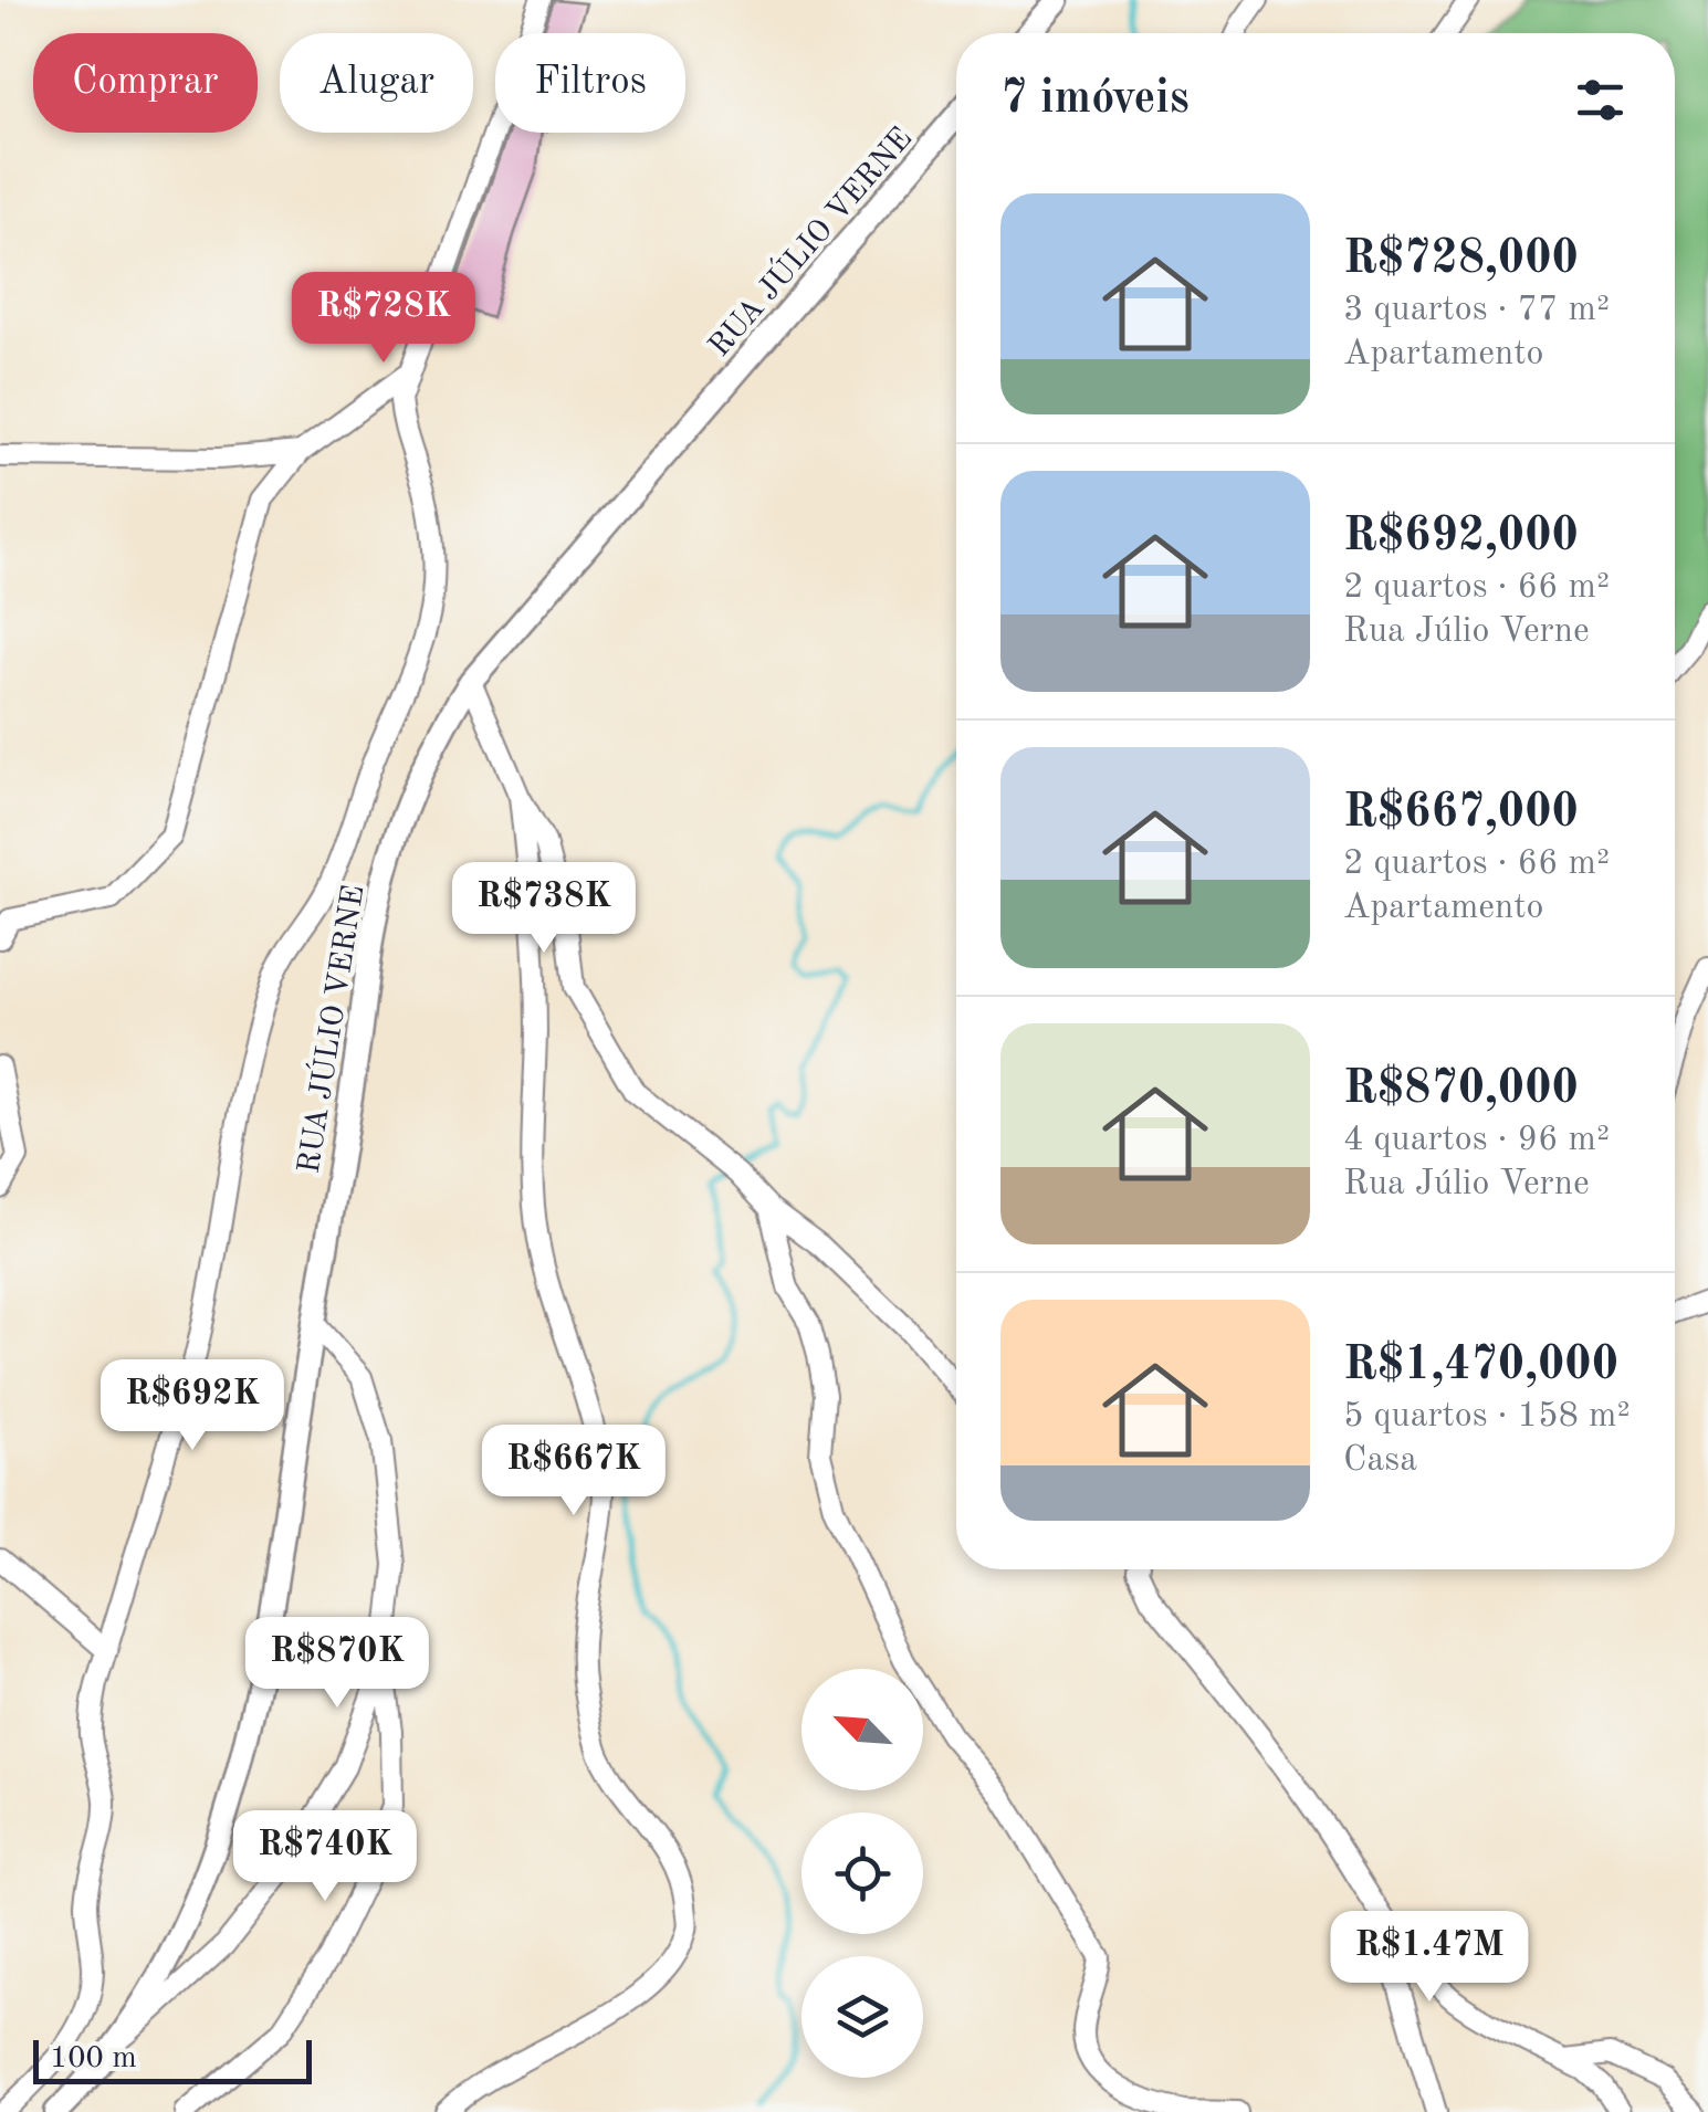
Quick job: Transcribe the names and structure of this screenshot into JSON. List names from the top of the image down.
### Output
{
  "streets": {
    "main road": ["RUA JÚLIO VERNE"]
  },
  "scale_bar": "100 m",
  "north": "top left",
  "page": {
    "chip": ["Comprar", "Alugar", "Filtros"],
    "heading": "7 imóveis",
    "list": [
      {
        "name": "R$728,000",
        "note": "3 quartos · 77 m² · Apartamento"
      },
      {
        "name": "R$692,000",
        "note": "2 quartos · 66 m² · Rua Júlio Verne"
      },
      {
        "name": "R$667,000",
        "note": "2 quartos · 66 m² · Apartamento"
      },
      {
        "name": "R$870,000",
        "note": "4 quartos · 96 m² · Rua Júlio Verne"
      },
      {
        "name": "R$1,470,000",
        "note": "5 quartos · 158 m² · Casa"
      }
    ],
    "price": [
      "R$728K",
      "R$738K",
      "R$692K",
      "R$667K",
      "R$870K",
      "R$740K",
      "R$1.47M"
    ],
    "scale": "100 m"
  }
}
